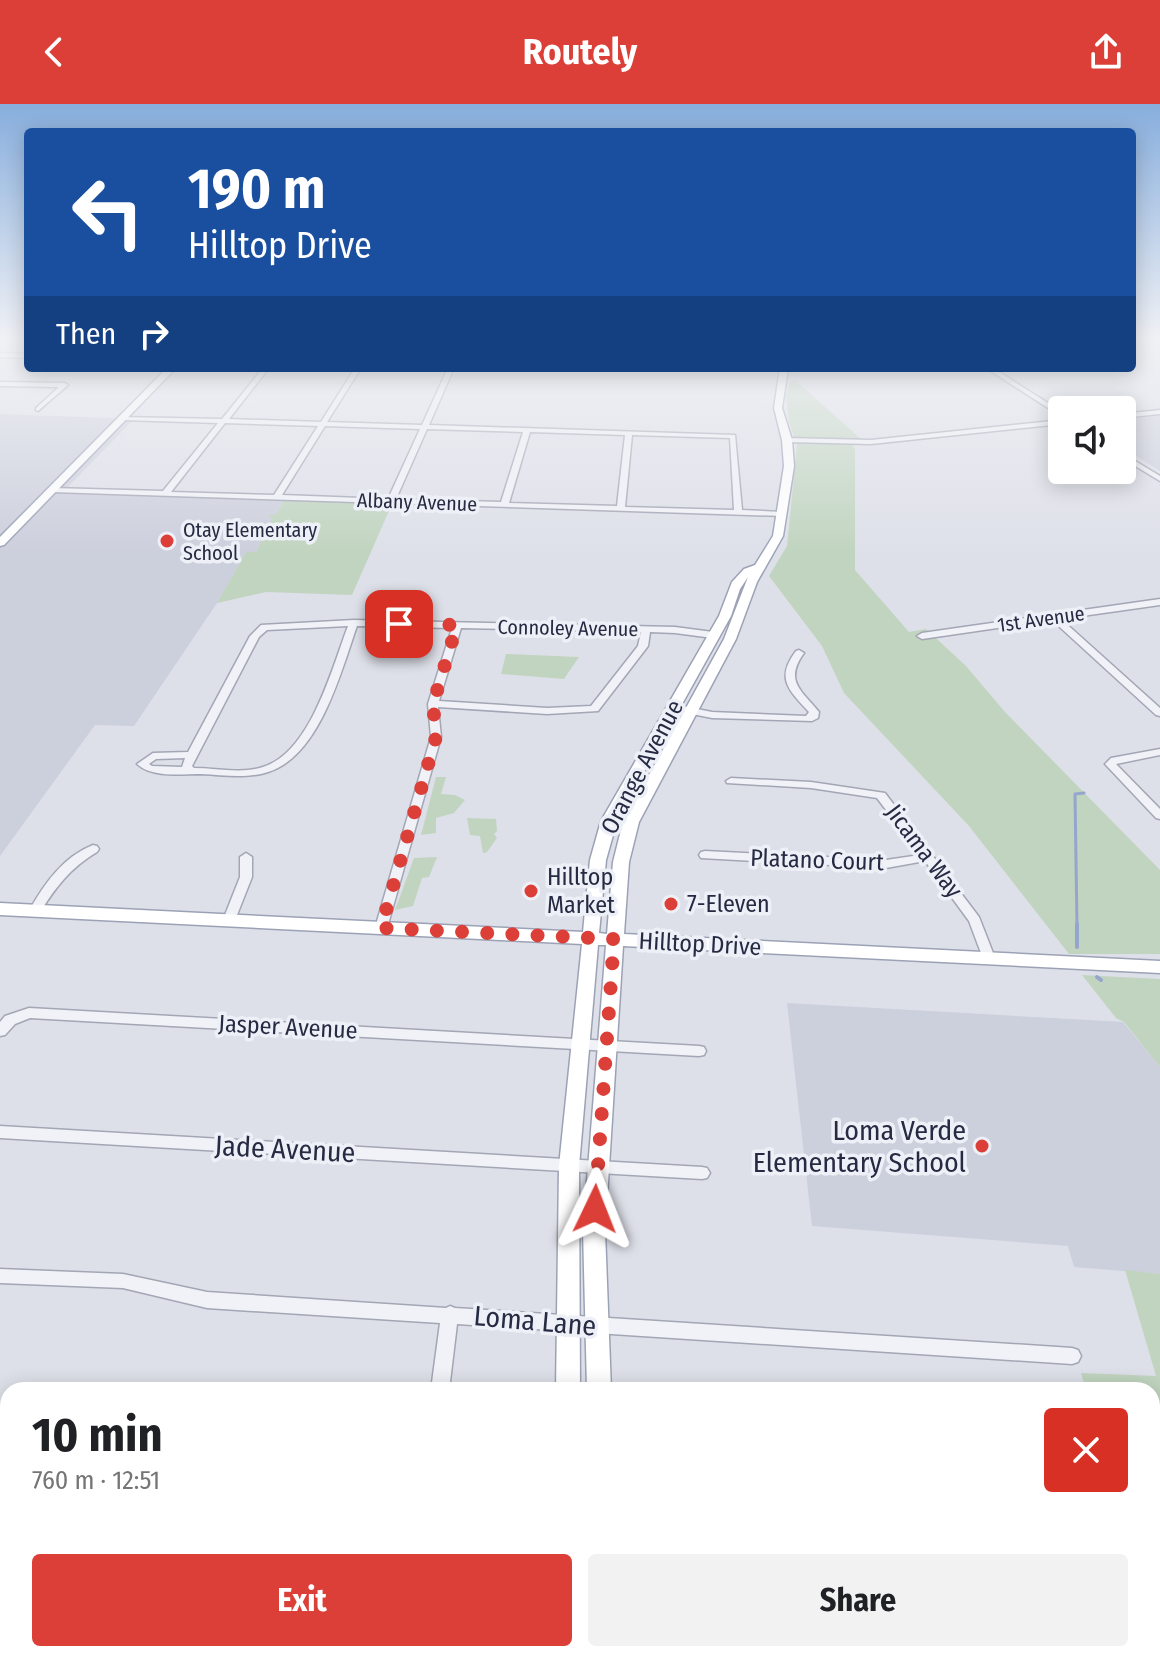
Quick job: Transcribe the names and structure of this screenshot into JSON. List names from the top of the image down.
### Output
{
  "streets": {
    "main road": ["Orange Avenue", "Hilltop Drive"],
    "street": [
      "Albany Avenue",
      "1st Avenue",
      "Connoley Avenue",
      "Jicama Way",
      "Platano Court",
      "Jasper Avenue",
      "Jade Avenue",
      "Loma Lane"
    ]
  },
  "crossings": [
    ["Albany Avenue", "Orange Avenue"],
    ["Connoley Avenue", "Orange Avenue"],
    ["Orange Avenue", "Hilltop Drive"],
    ["Orange Avenue", "Jasper Avenue"],
    ["Orange Avenue", "Jade Avenue"],
    ["Orange Avenue", "Loma Lane"],
    ["Jicama Way", "Platano Court"],
    ["Jicama Way", "Hilltop Drive"]
  ],
  "places": [
    "Otay Elementary School",
    "Hilltop Market",
    "7-Eleven",
    "Loma Verde Elementary School"
  ],
  "page": {
    "header": "Routely",
    "turn": ["190 m", "Hilltop Drive"],
    "then": "Then",
    "heading": ["10 min", "760 m · 12:51"],
    "buttons": ["Exit", "Share"]
  }
}
